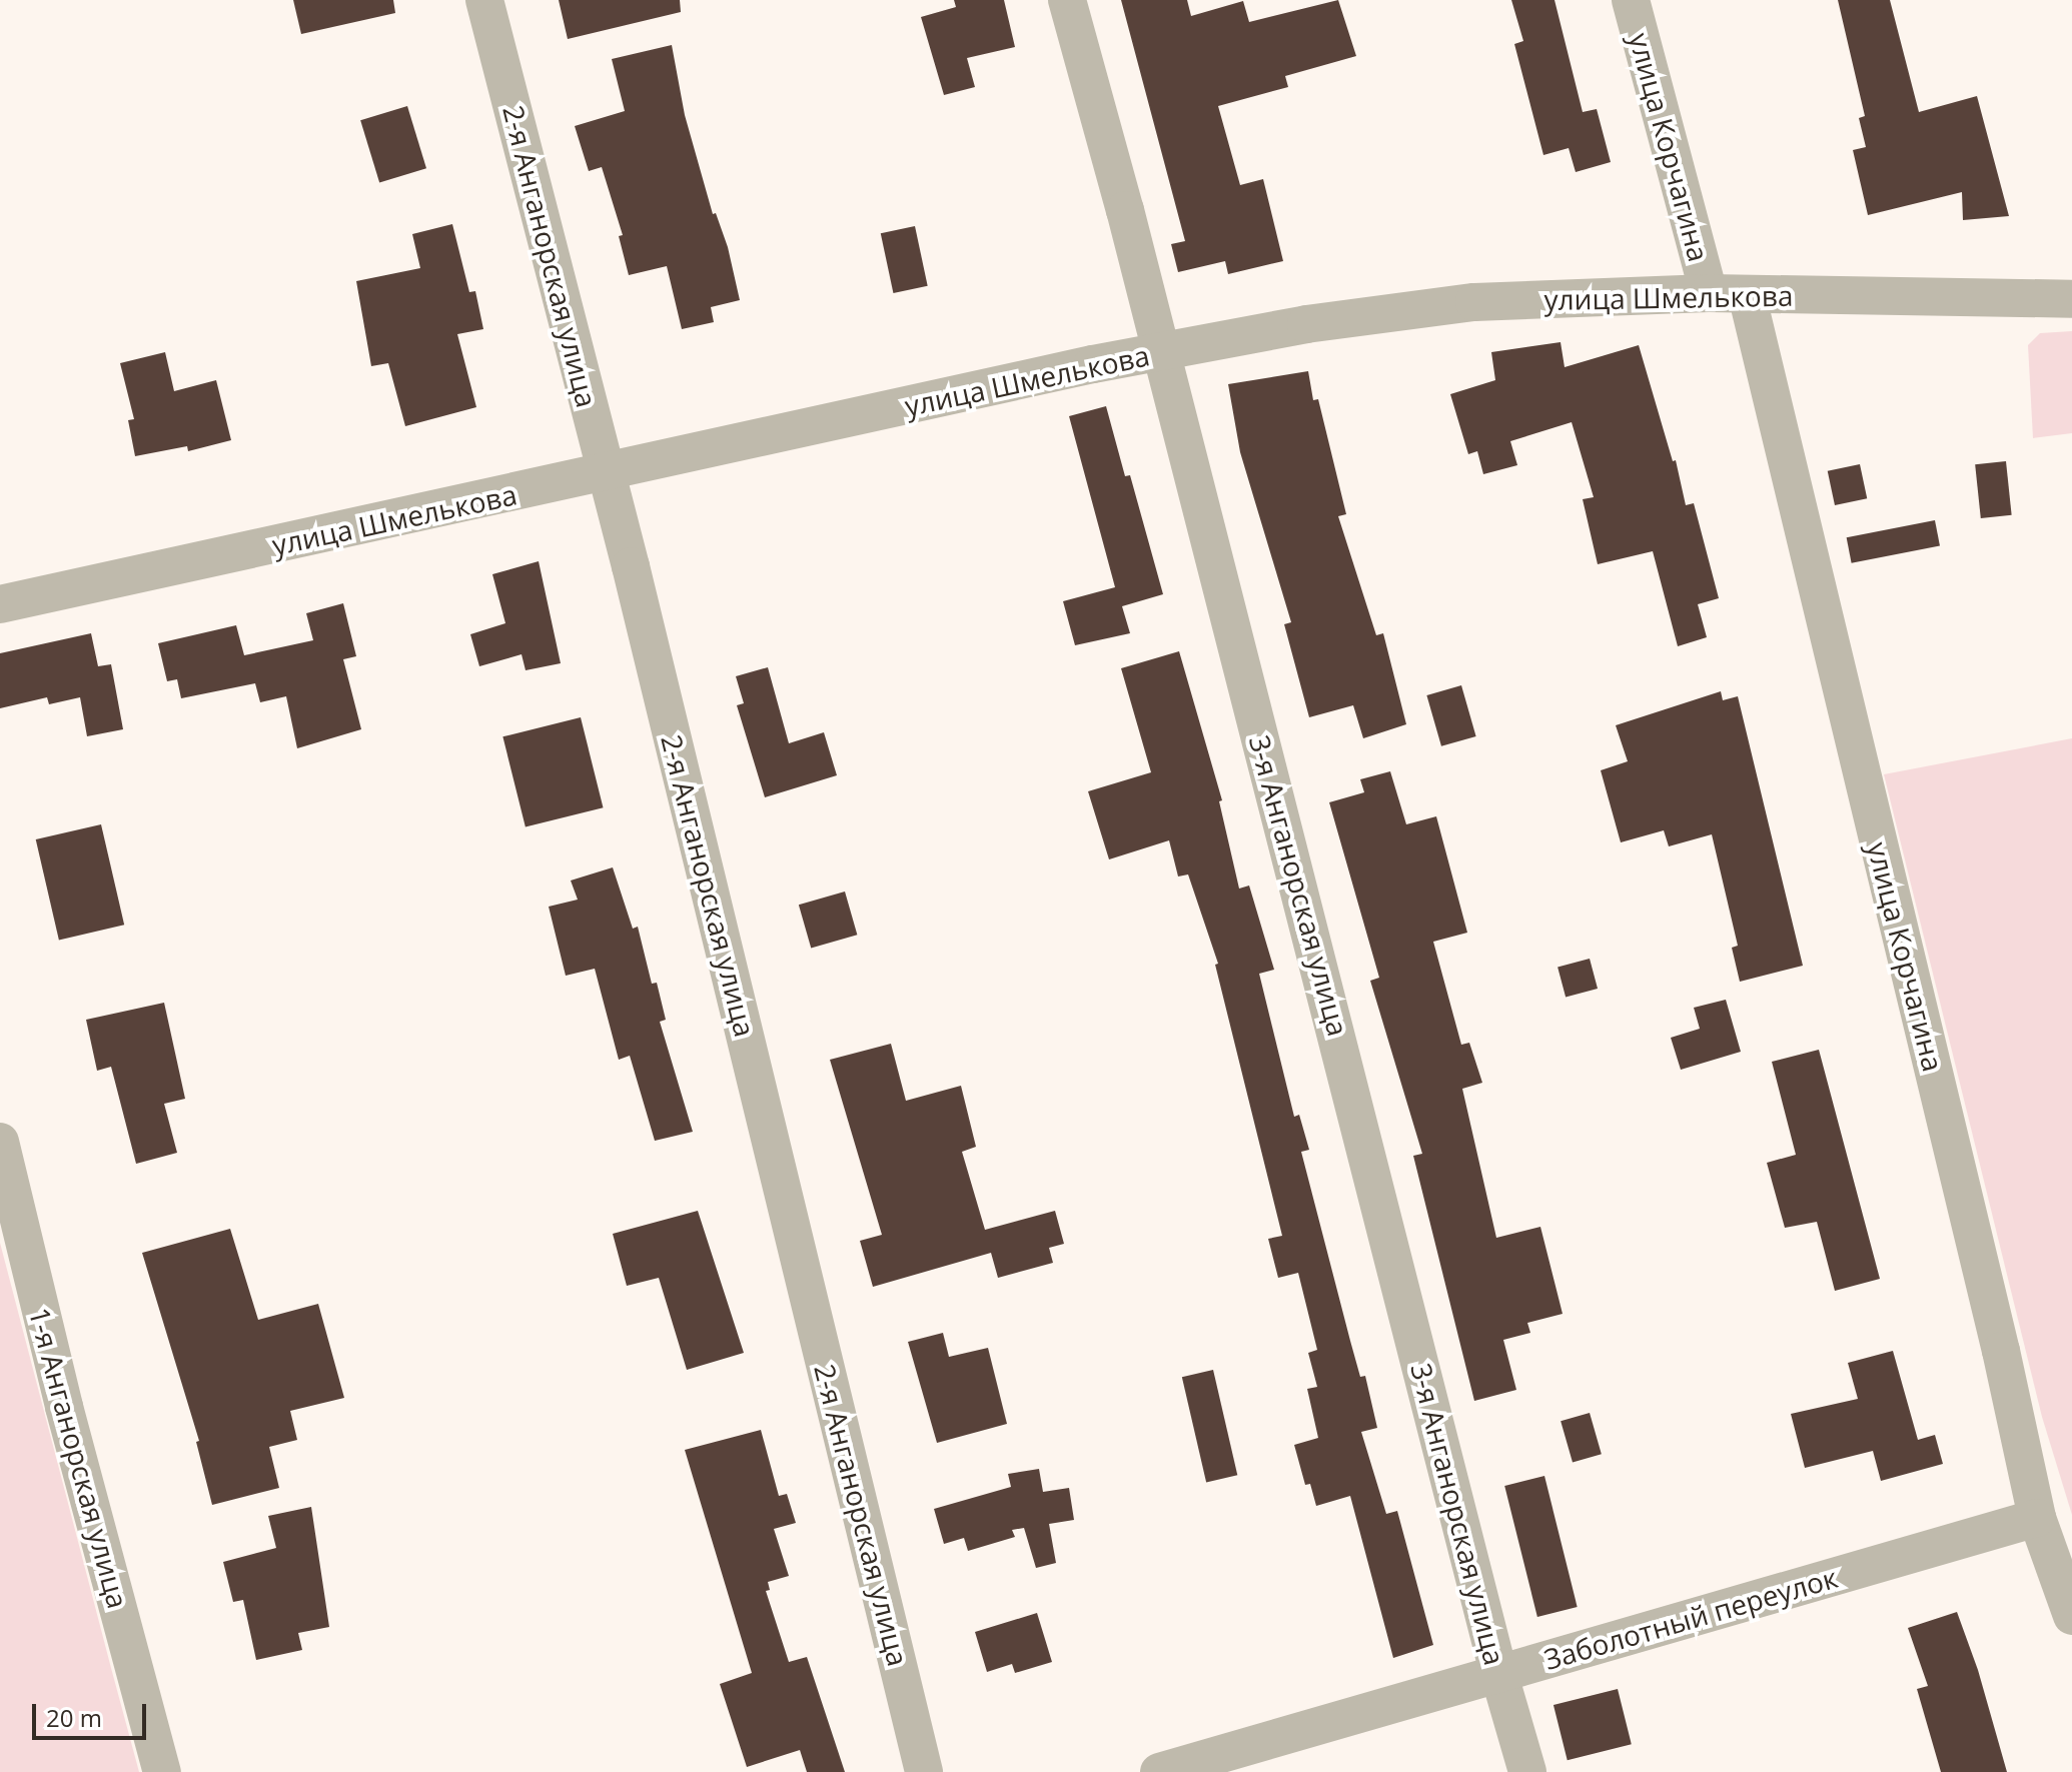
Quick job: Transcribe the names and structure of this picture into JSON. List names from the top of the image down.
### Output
{
  "streets": {
    "street": [
      "улица Корчагина",
      "2-я Анганорская улица",
      "улица Шмелькова",
      "3-я Анганорская улица",
      "1-я Анганорская улица",
      "Заболотный переулок"
    ]
  },
  "crossings": [
    ["улица Корчагина", "улица Шмелькова"],
    ["улица Корчагина", "Заболотный переулок"],
    ["2-я Анганорская улица", "улица Шмелькова"],
    ["улица Шмелькова", "3-я Анганорская улица"],
    ["3-я Анганорская улица", "Заболотный переулок"]
  ],
  "scale_bar": "20 m"
}
